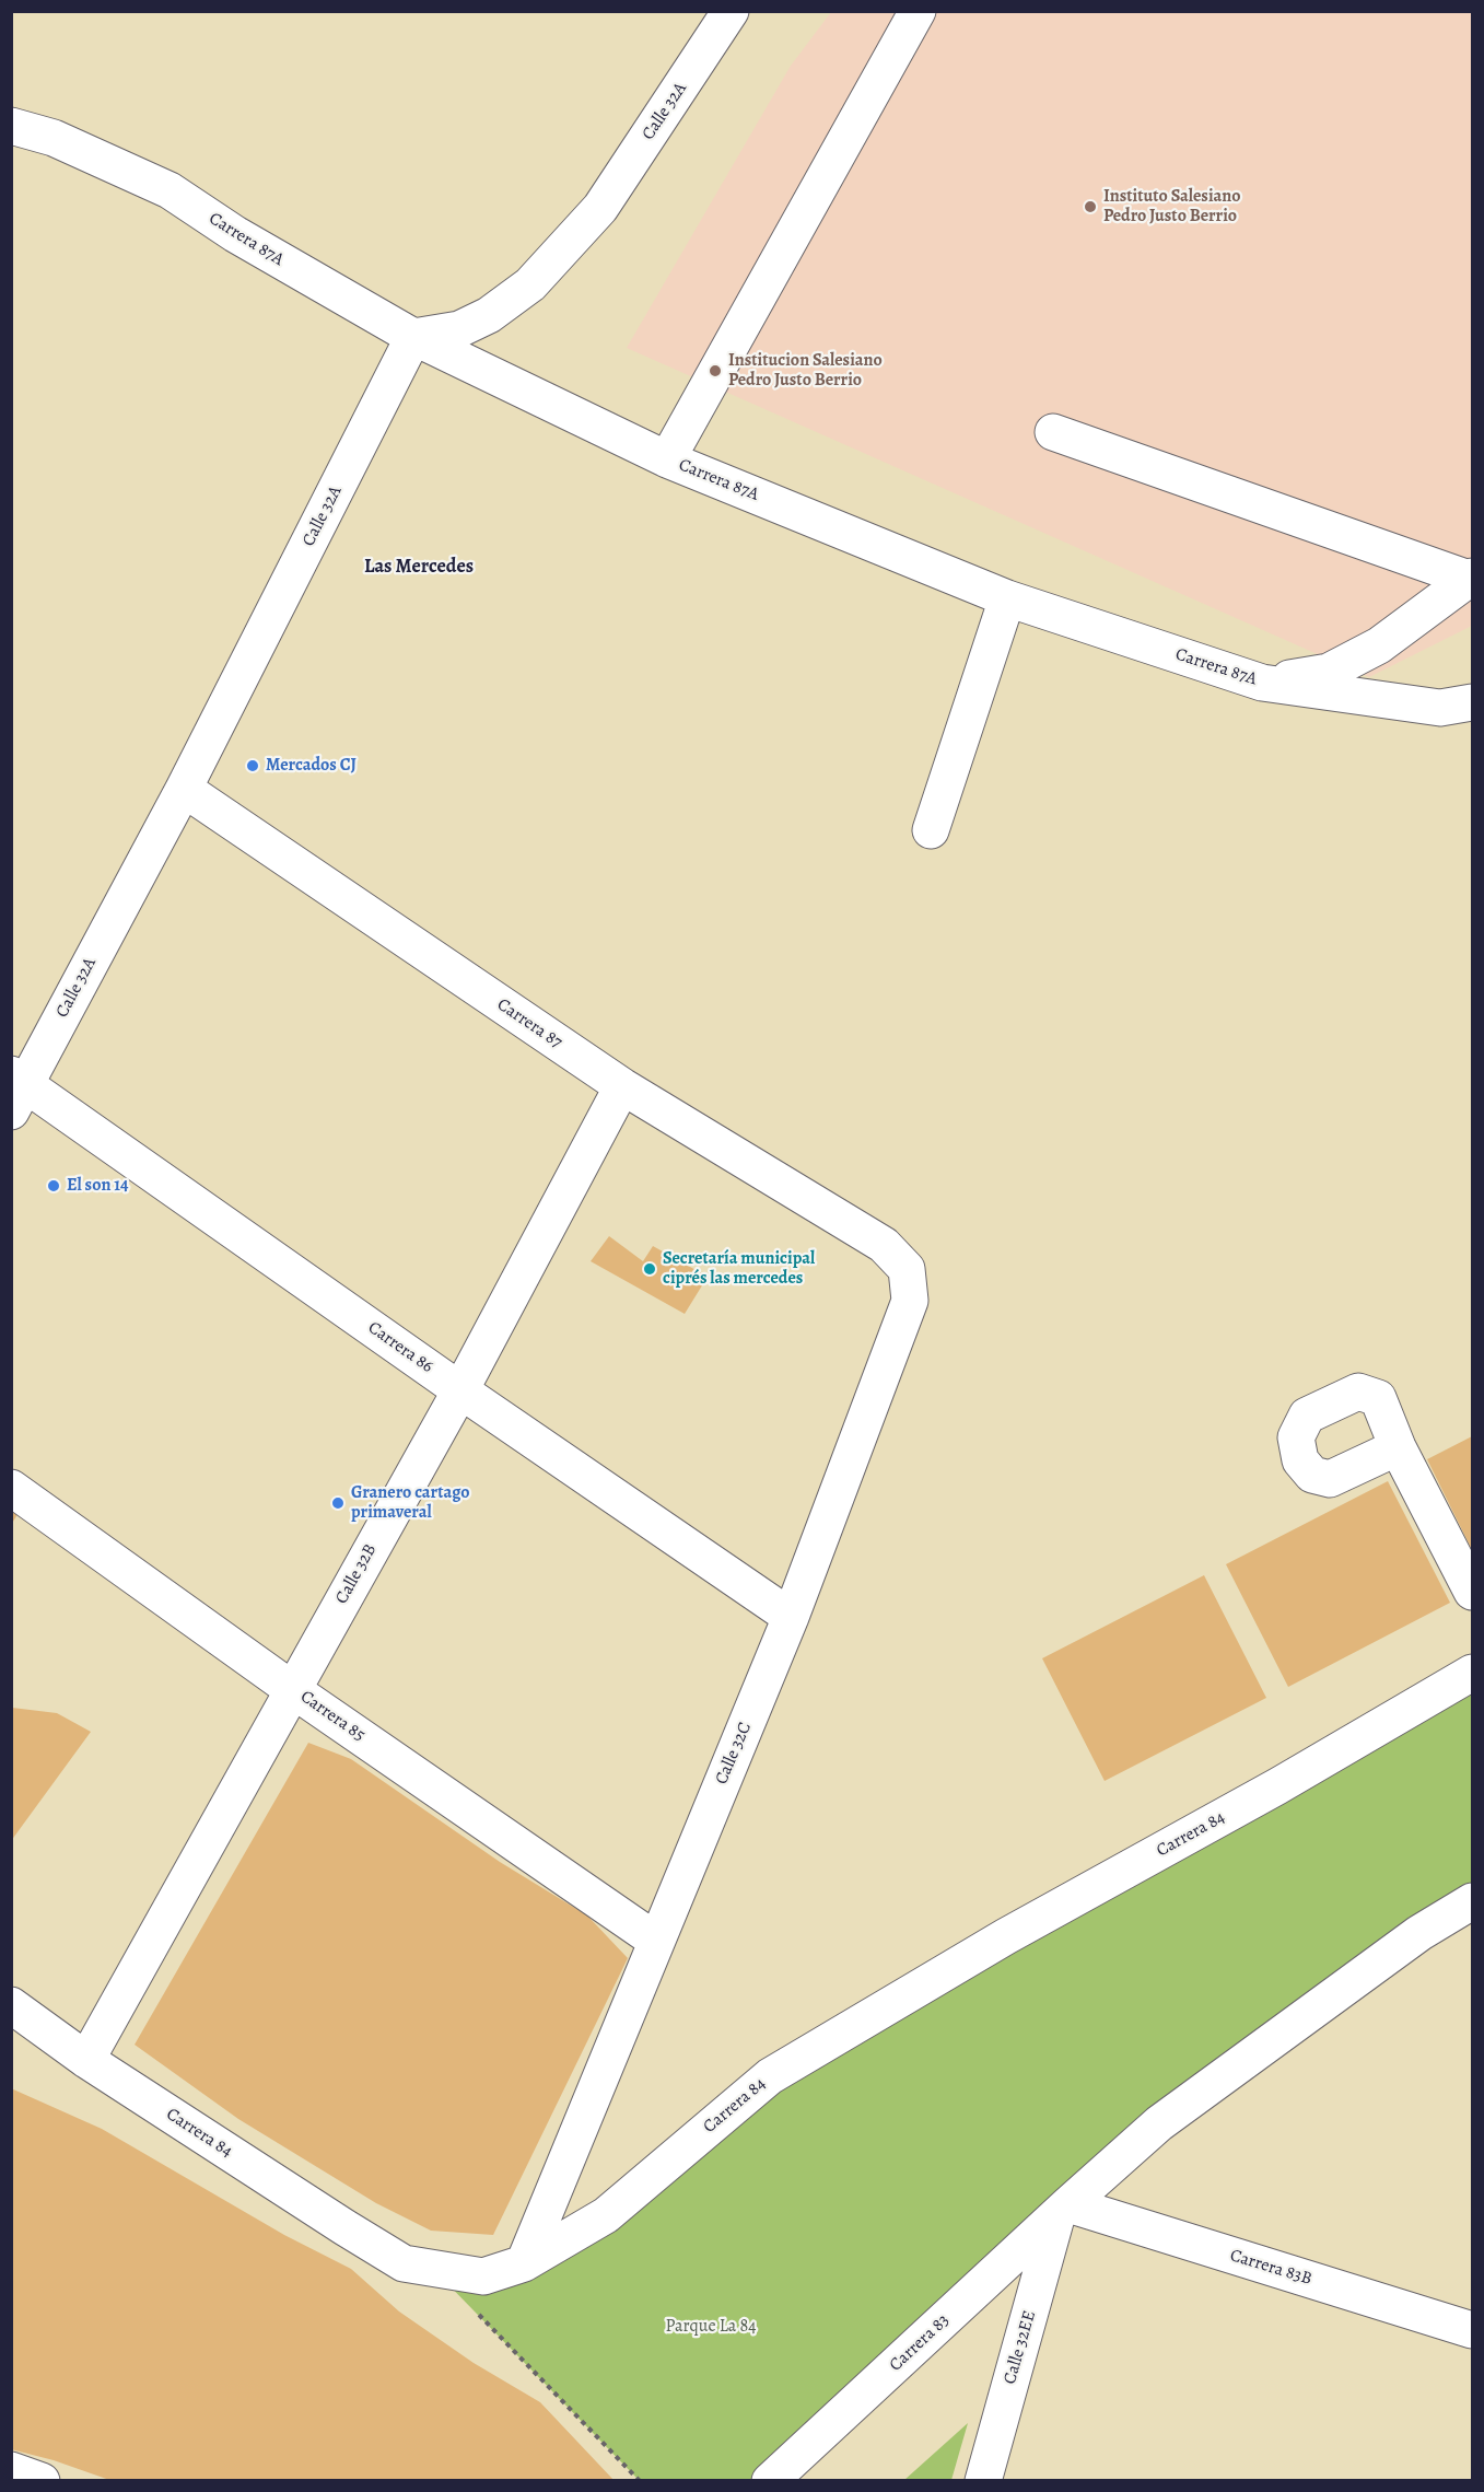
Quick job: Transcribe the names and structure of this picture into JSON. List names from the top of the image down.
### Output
{
  "streets": {
    "street": [
      "Calle 32A",
      "Carrera 87A",
      "Carrera 87",
      "Carrera 86",
      "Calle 32B",
      "Carrera 85",
      "Calle 32C",
      "Carrera 84",
      "Carrera 83B",
      "Carrera 83",
      "Calle 32EE"
    ]
  },
  "crossings": [
    ["Calle 32A", "Carrera 87A"],
    ["Calle 32A", "Carrera 87"],
    ["Calle 32A", "Carrera 86"],
    ["Carrera 87", "Calle 32B"],
    ["Carrera 87", "Calle 32C"],
    ["Carrera 86", "Calle 32B"],
    ["Carrera 86", "Calle 32C"],
    ["Calle 32B", "Carrera 85"],
    ["Calle 32B", "Carrera 84"],
    ["Carrera 85", "Calle 32C"],
    ["Calle 32C", "Carrera 84"],
    ["Carrera 83B", "Carrera 83"],
    ["Carrera 83B", "Calle 32EE"],
    ["Carrera 83", "Calle 32EE"]
  ],
  "districts": ["Las Mercedes"],
  "parks": ["Parque La 84"],
  "places": [
    "Instituto Salesiano Pedro Justo Berrio",
    "Institucion Salesiano Pedro Justo Berrio",
    "Mercados CJ",
    "El son 14",
    "Secretaría municipal ciprés las mercedes",
    "Granero cartago primaveral"
  ]
}
